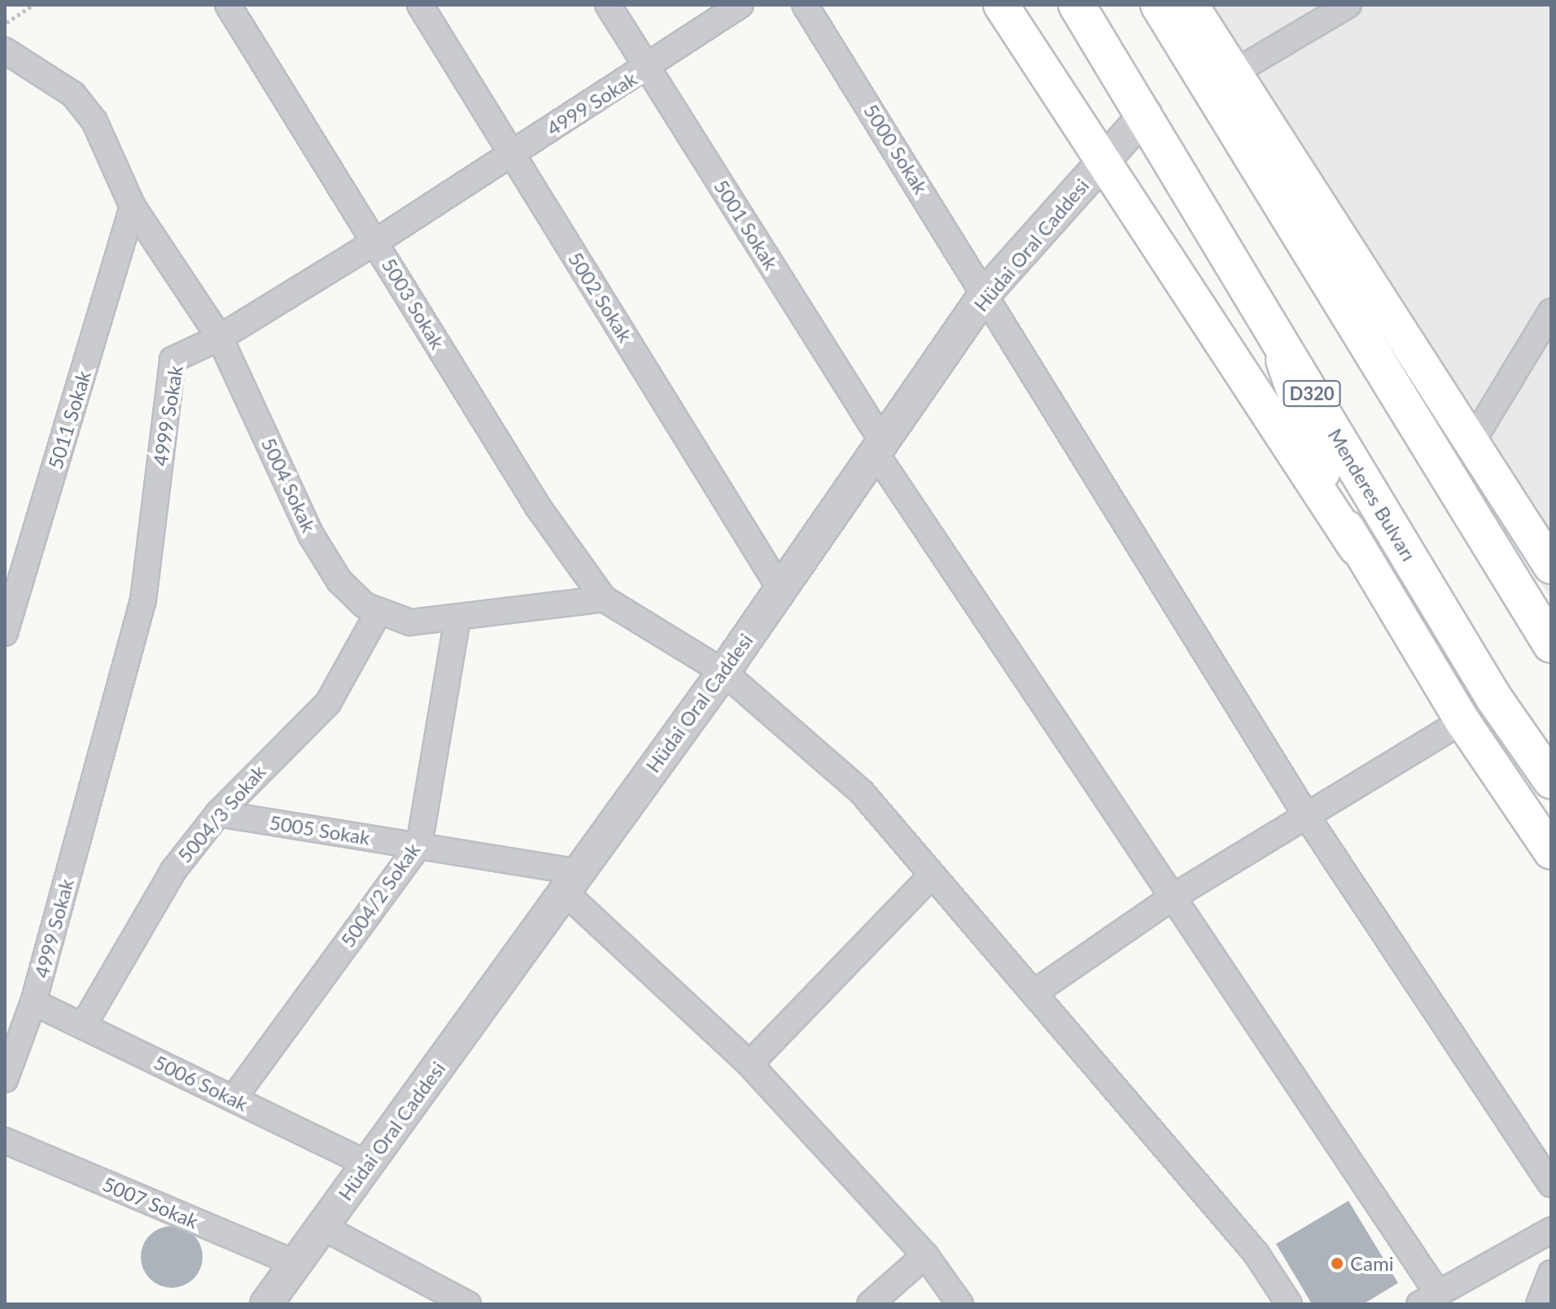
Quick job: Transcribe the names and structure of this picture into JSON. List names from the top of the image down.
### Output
{
  "streets": {
    "main road": ["D320", "Menderes Bulvarı"],
    "street": [
      "4999 Sokak",
      "5000 Sokak",
      "5001 Sokak",
      "Hüdai Oral Caddesi",
      "5002 Sokak",
      "5003 Sokak",
      "5011 Sokak",
      "5004 Sokak",
      "5004/3 Sokak",
      "5005 Sokak",
      "5004/2 Sokak",
      "5006 Sokak",
      "5007 Sokak"
    ]
  },
  "crossings": [
    ["4999 Sokak", "5001 Sokak"],
    ["4999 Sokak", "5002 Sokak"],
    ["4999 Sokak", "5003 Sokak"],
    ["4999 Sokak", "5004 Sokak"],
    ["4999 Sokak", "5006 Sokak"],
    ["5000 Sokak", "Hüdai Oral Caddesi"],
    ["5001 Sokak", "Hüdai Oral Caddesi"],
    ["Hüdai Oral Caddesi", "5002 Sokak"],
    ["Hüdai Oral Caddesi", "Menderes Bulvarı"],
    ["Hüdai Oral Caddesi", "5005 Sokak"],
    ["Hüdai Oral Caddesi", "5006 Sokak"],
    ["Hüdai Oral Caddesi", "5007 Sokak"],
    ["5011 Sokak", "5004 Sokak"],
    ["5004 Sokak", "5004/3 Sokak"],
    ["5004/3 Sokak", "5005 Sokak"],
    ["5004/3 Sokak", "5006 Sokak"],
    ["5005 Sokak", "5004/2 Sokak"],
    ["5004/2 Sokak", "5006 Sokak"]
  ],
  "places": ["Cami"]
}
